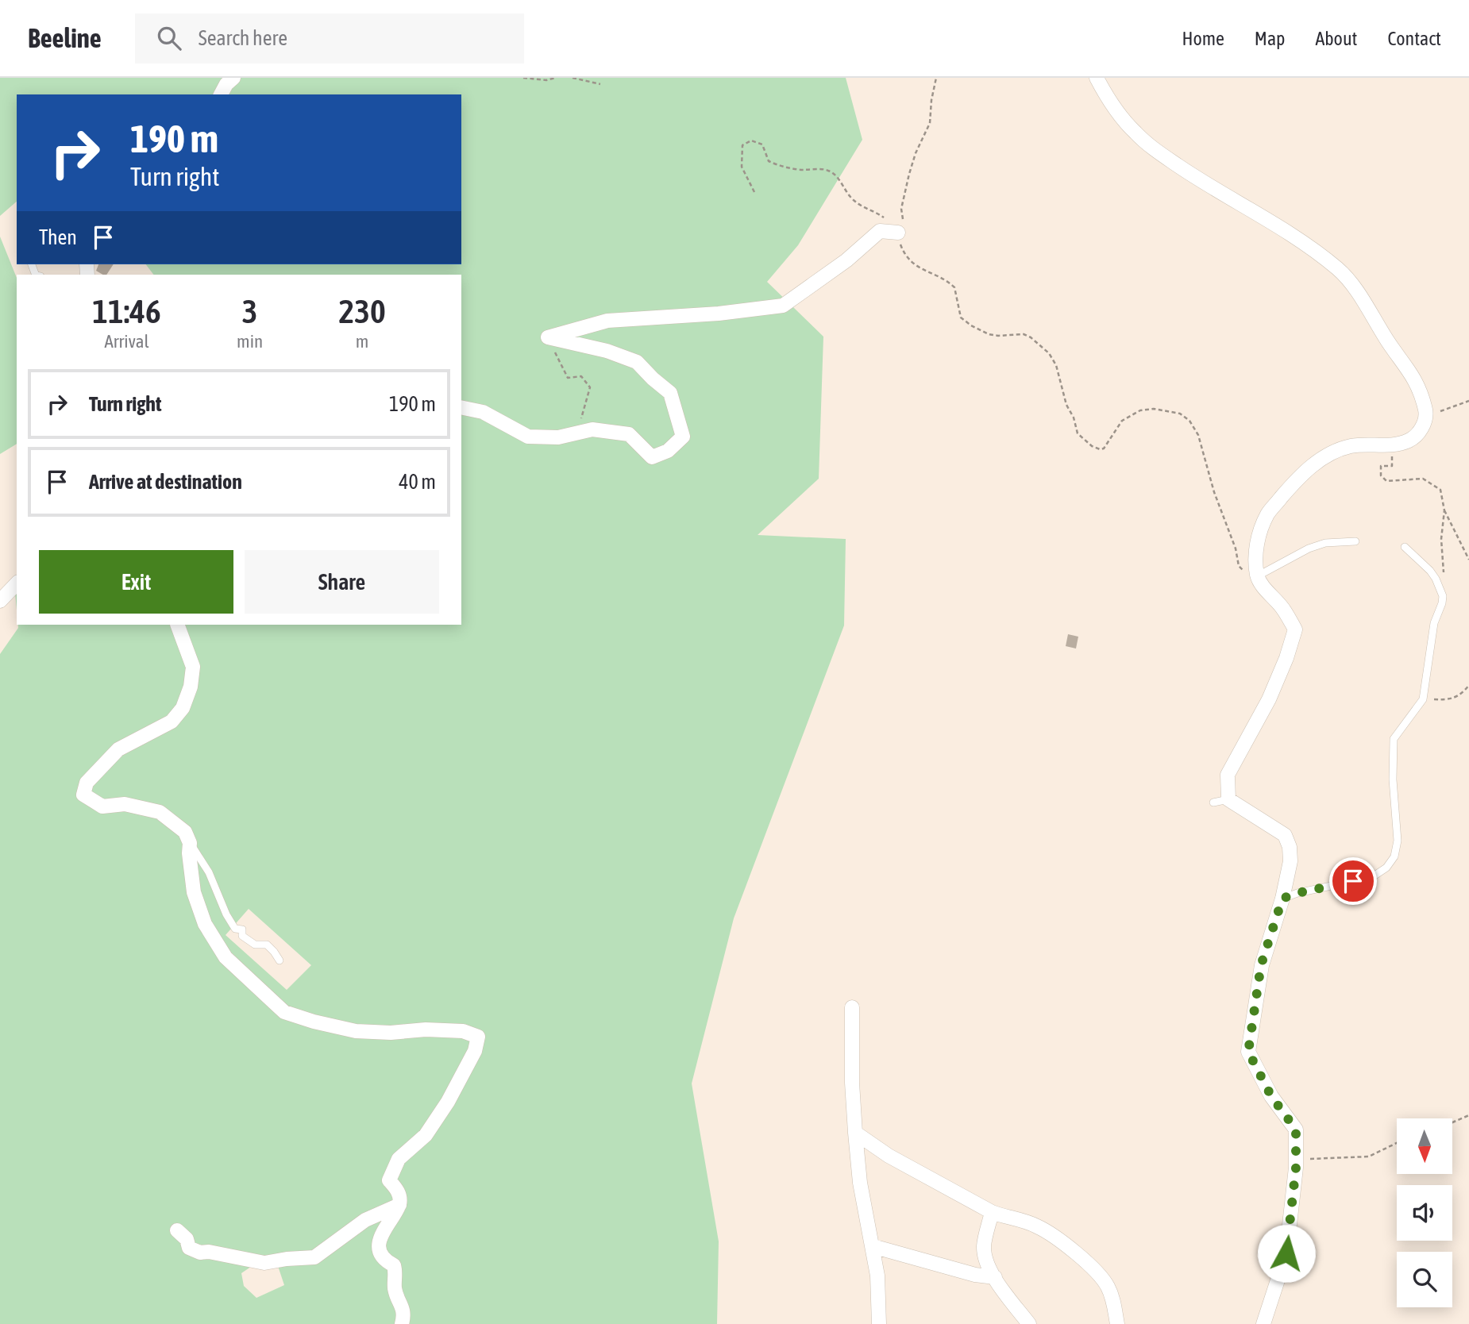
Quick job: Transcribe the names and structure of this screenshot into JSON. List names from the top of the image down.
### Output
{
  "north": "bottom",
  "page": {
    "header": "Beeline",
    "search": "Search here",
    "nav": [
      "Home",
      "Map",
      "About",
      "Contact"
    ],
    "turn": ["190 m", "Turn right"],
    "then": "Then",
    "eta": [
      "11:46",
      "Arrival",
      "3",
      "min",
      "230",
      "m"
    ],
    "list": [
      {
        "name": "Turn right",
        "value": "190 m"
      },
      {
        "name": "Arrive at destination",
        "value": "40 m"
      }
    ],
    "buttons": ["Exit", "Share"]
  }
}
